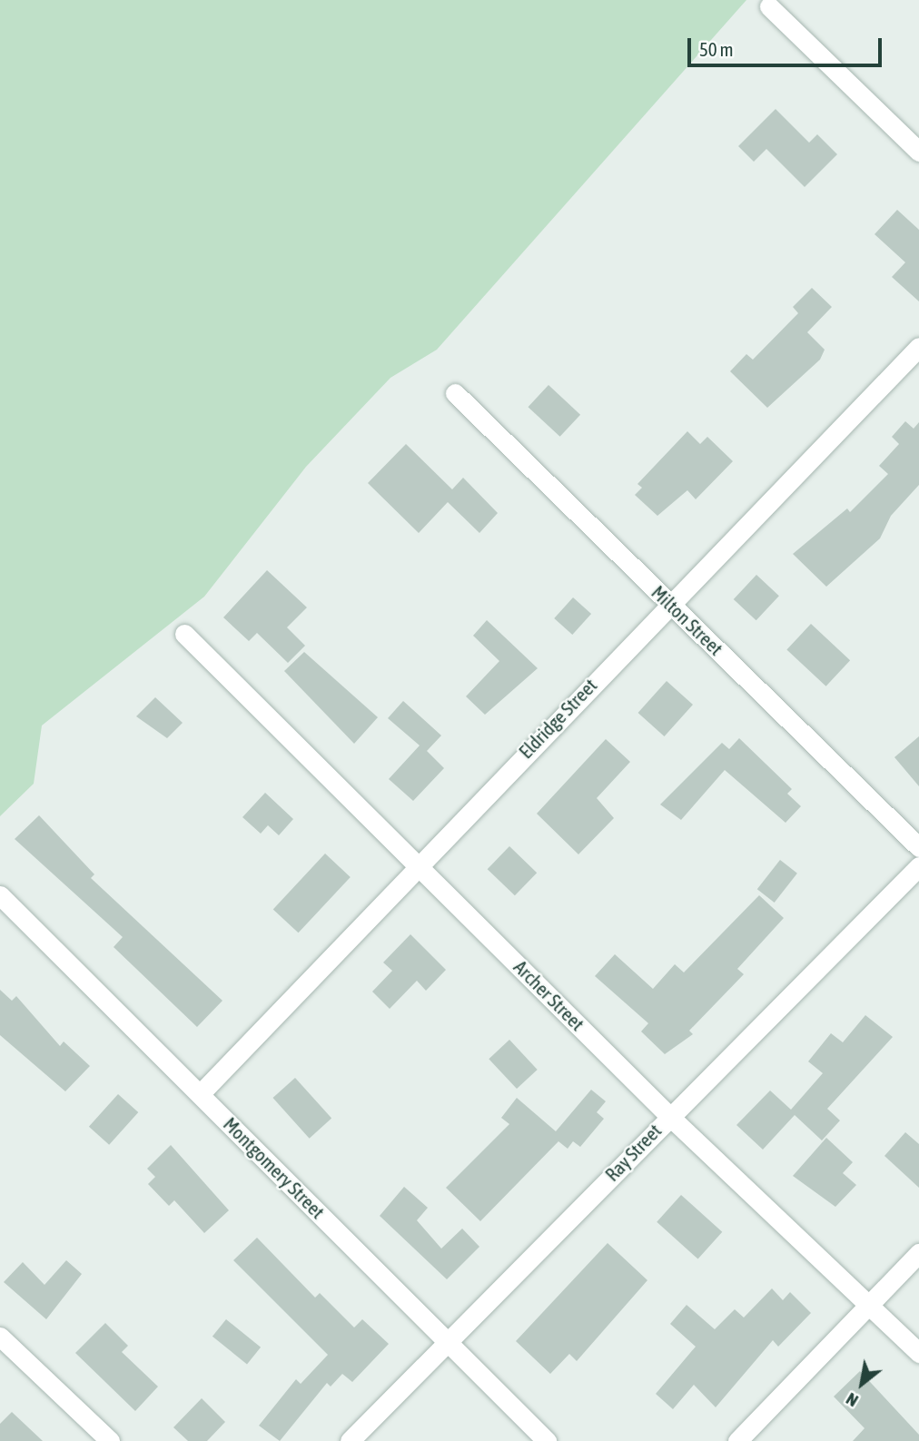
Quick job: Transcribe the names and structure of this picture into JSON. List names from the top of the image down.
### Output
{
  "streets": {
    "street": [
      "Milton Street",
      "Eldridge Street",
      "Archer Street",
      "Ray Street",
      "Montgomery Street"
    ]
  },
  "crossings": [
    ["Milton Street", "Eldridge Street"],
    ["Eldridge Street", "Archer Street"],
    ["Eldridge Street", "Montgomery Street"],
    ["Archer Street", "Ray Street"],
    ["Ray Street", "Montgomery Street"]
  ],
  "scale_bar": "50 m",
  "north": "bottom left"
}
